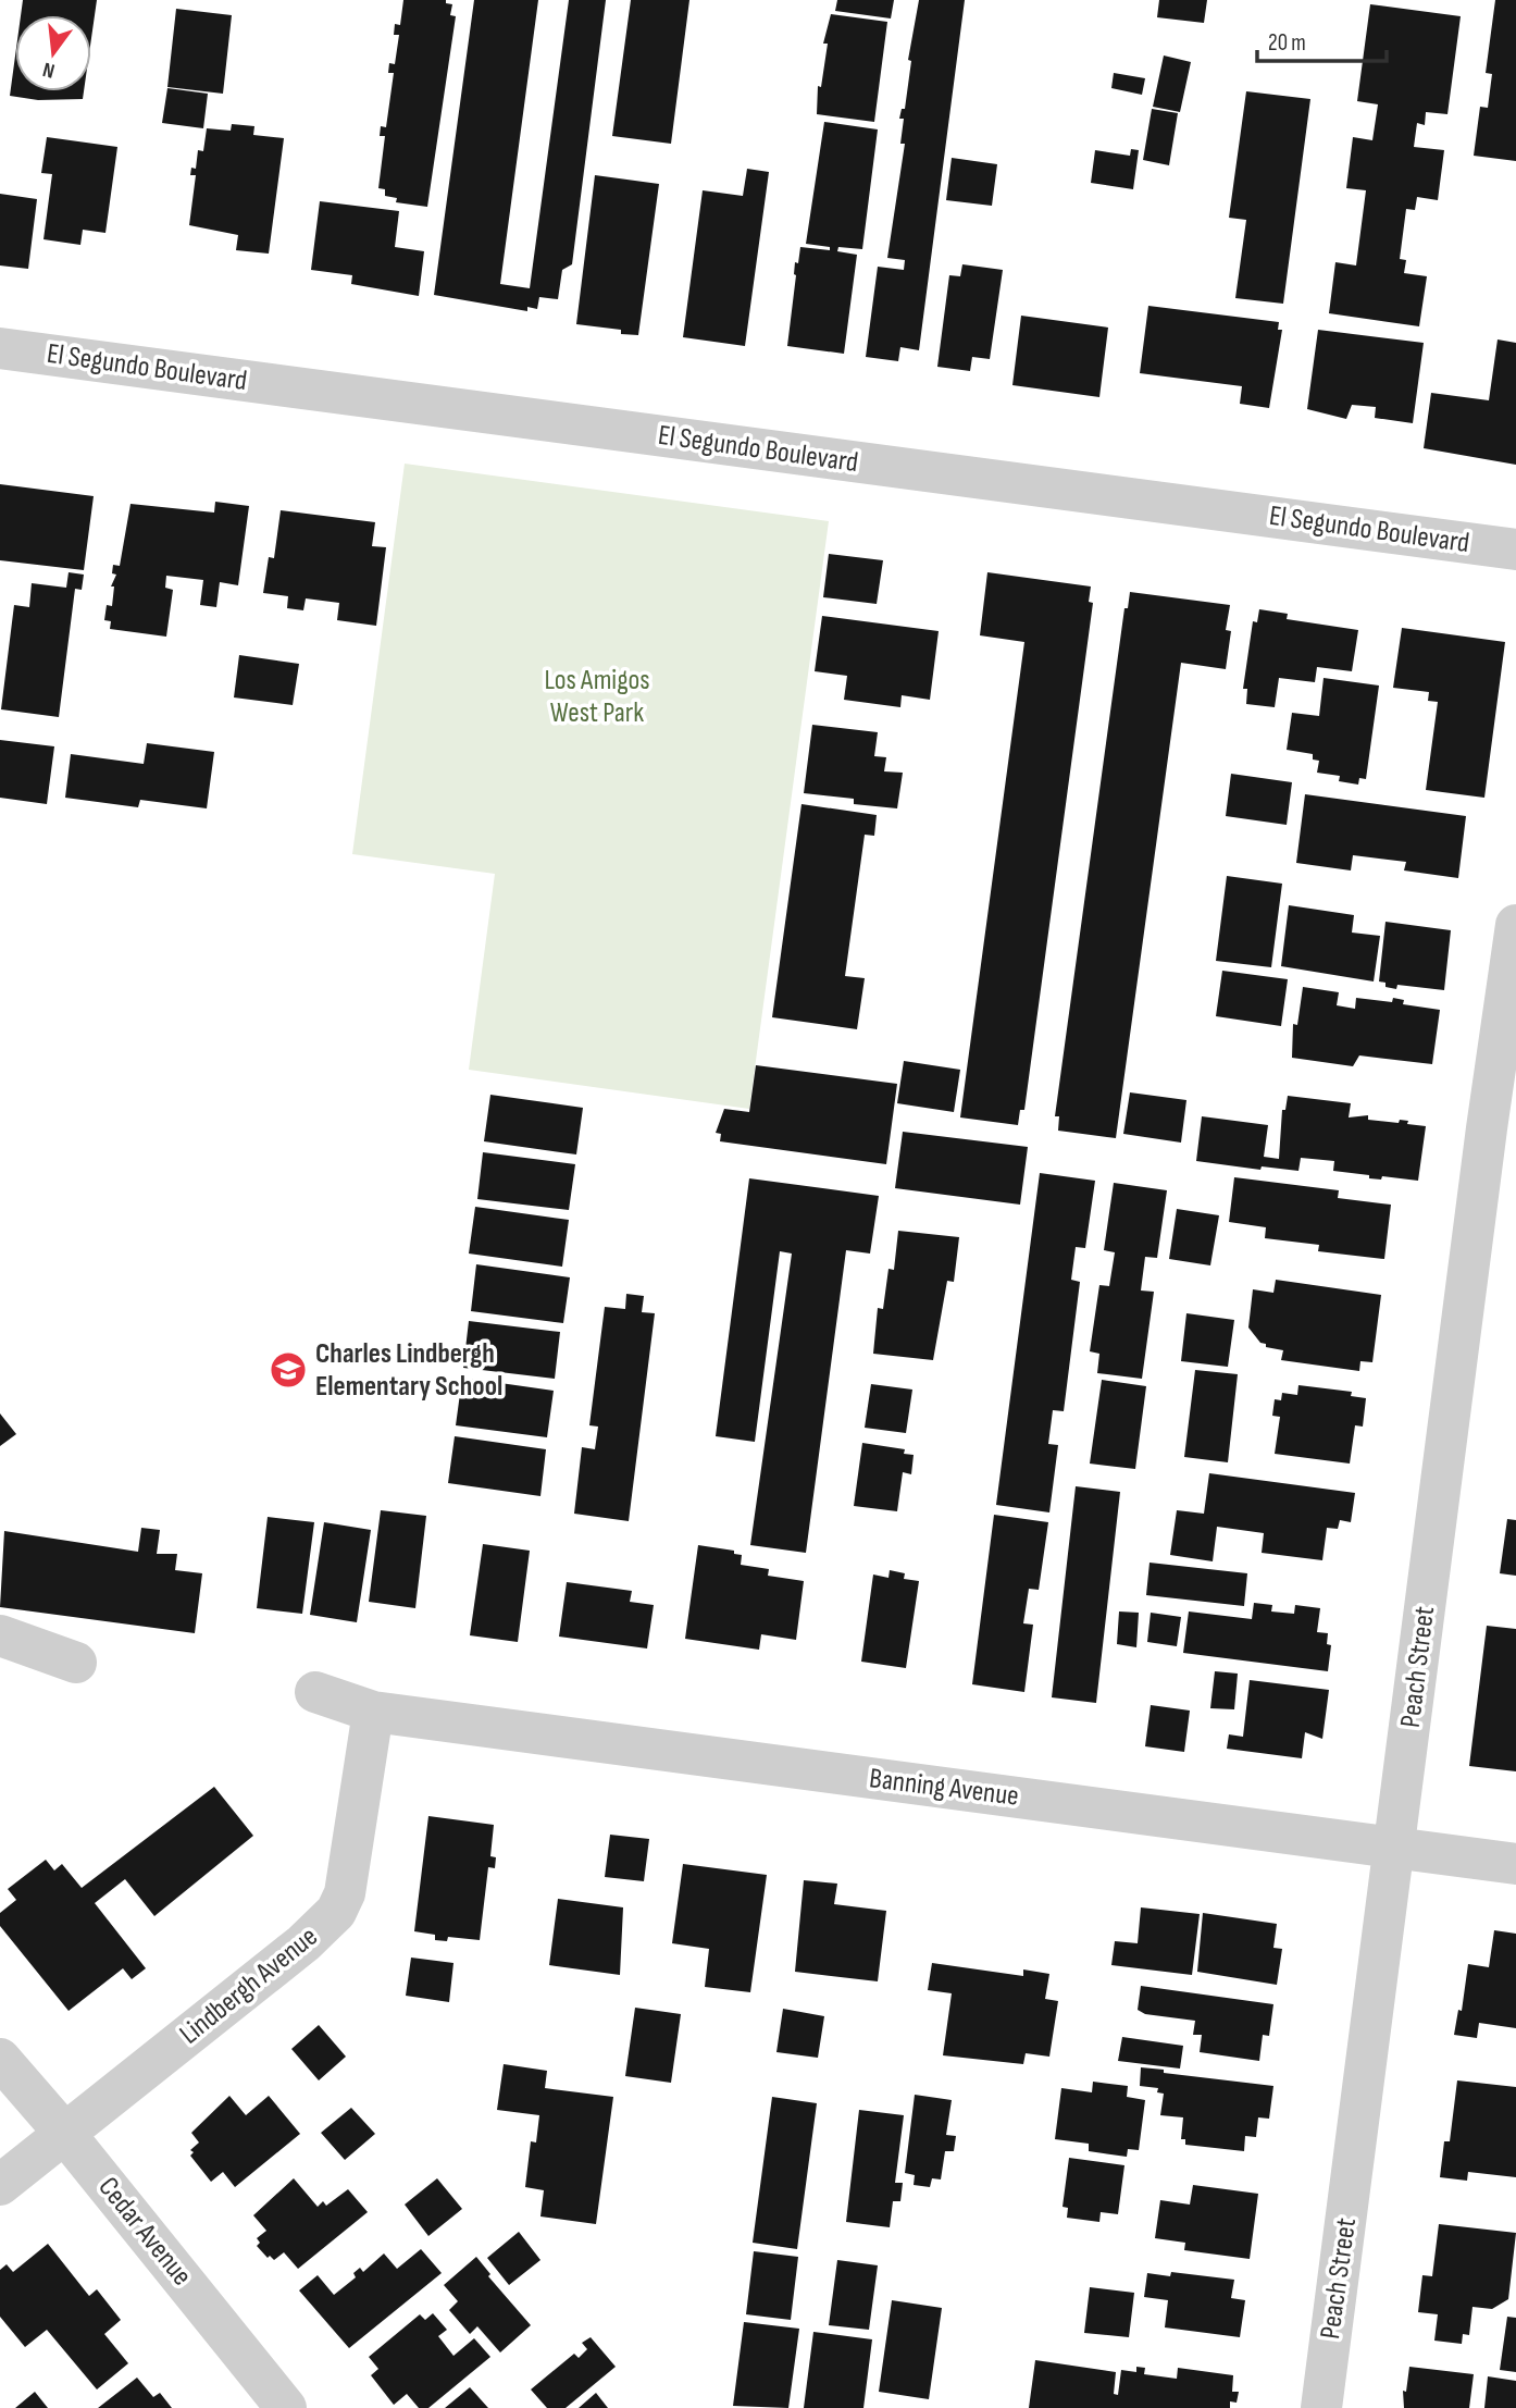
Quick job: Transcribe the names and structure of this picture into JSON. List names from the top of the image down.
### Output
{
  "streets": {
    "street": [
      "El Segundo Boulevard",
      "Peach Street",
      "Banning Avenue",
      "Lindbergh Avenue",
      "Cedar Avenue"
    ]
  },
  "crossings": [
    ["Peach Street", "Banning Avenue"],
    ["Banning Avenue", "Lindbergh Avenue"],
    ["Lindbergh Avenue", "Cedar Avenue"]
  ],
  "parks": ["Los Amigos West Park"],
  "places": {
    "school or university": ["Charles Lindbergh Elementary School"]
  },
  "scale_bar": "20 m",
  "north": "bottom"
}
